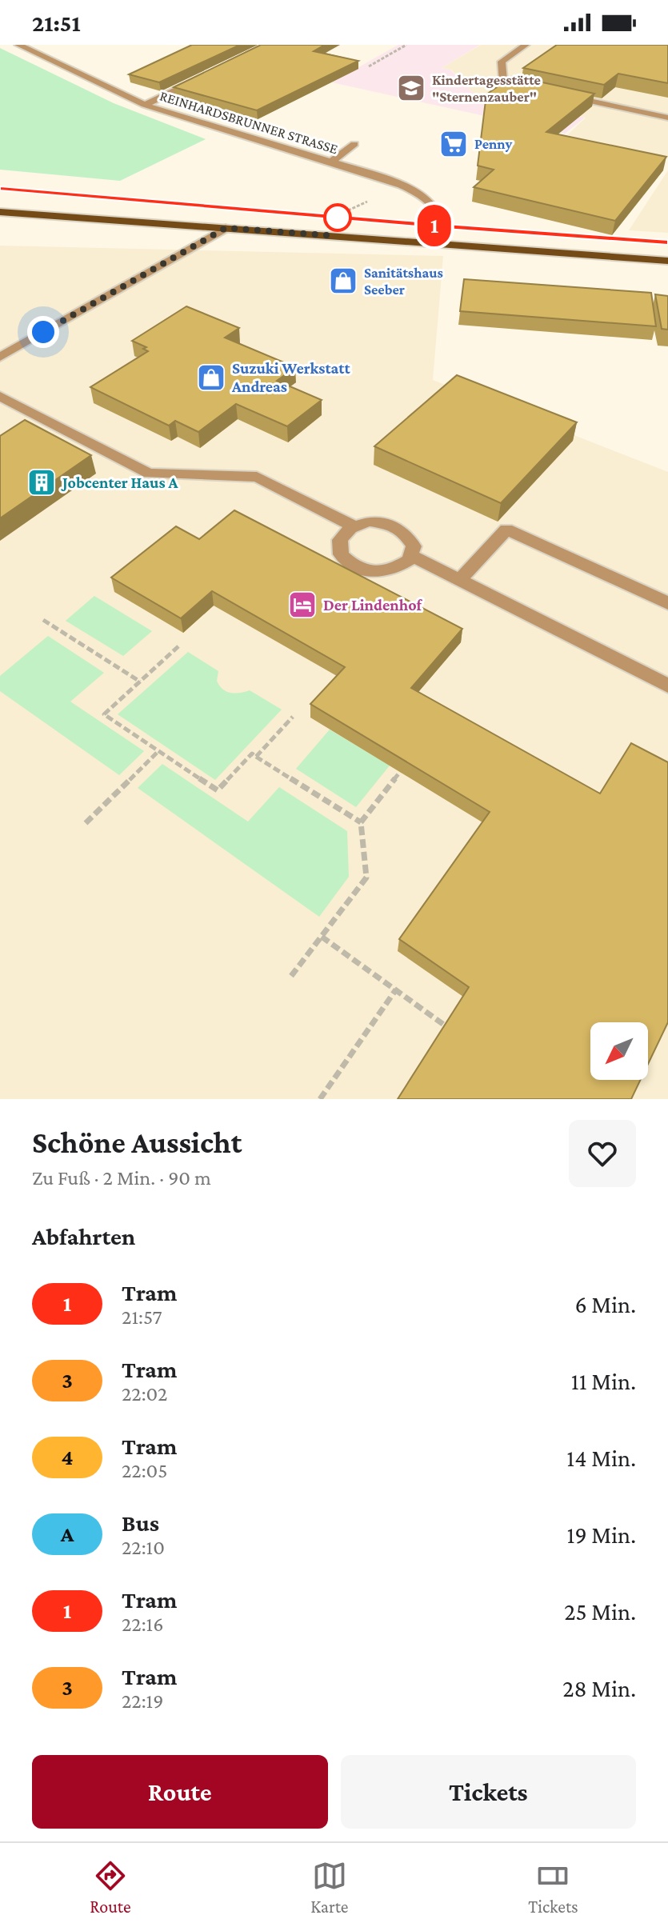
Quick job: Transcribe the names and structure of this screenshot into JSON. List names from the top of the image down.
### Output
{
  "streets": {
    "street": ["REINHARDSBRUNNER STRASSE"]
  },
  "places": {
    "school or university": ["Kindertagesstätte \"Sternenzauber\""],
    "supermarket": ["Penny"],
    "shop": ["Sanitätshaus Seeber", "Suzuki Werkstatt Andreas"],
    "building": ["Jobcenter Haus A"],
    "hotel": ["Der Lindenhof"]
  },
  "lines": ["tram line 1"],
  "north": "bottom left",
  "page": {
    "status": "21:51",
    "on_map": "1",
    "heading": [
      ["Schöne Aussicht", "Zu Fuß · 2 Min. · 90 m"],
      "Abfahrten"
    ],
    "list": [
      {
        "mark": "1",
        "name": "Tram",
        "note": "21:57",
        "value": "6 Min."
      },
      {
        "mark": "3",
        "name": "Tram",
        "note": "22:02",
        "value": "11 Min."
      },
      {
        "mark": "4",
        "name": "Tram",
        "note": "22:05",
        "value": "14 Min."
      },
      {
        "mark": "A",
        "name": "Bus",
        "note": "22:10",
        "value": "19 Min."
      },
      {
        "mark": "1",
        "name": "Tram",
        "note": "22:16",
        "value": "25 Min."
      },
      {
        "mark": "3",
        "name": "Tram",
        "note": "22:19",
        "value": "28 Min."
      }
    ],
    "buttons": ["Route", "Tickets"],
    "tabs": ["Route", "Karte", "Tickets"]
  }
}
